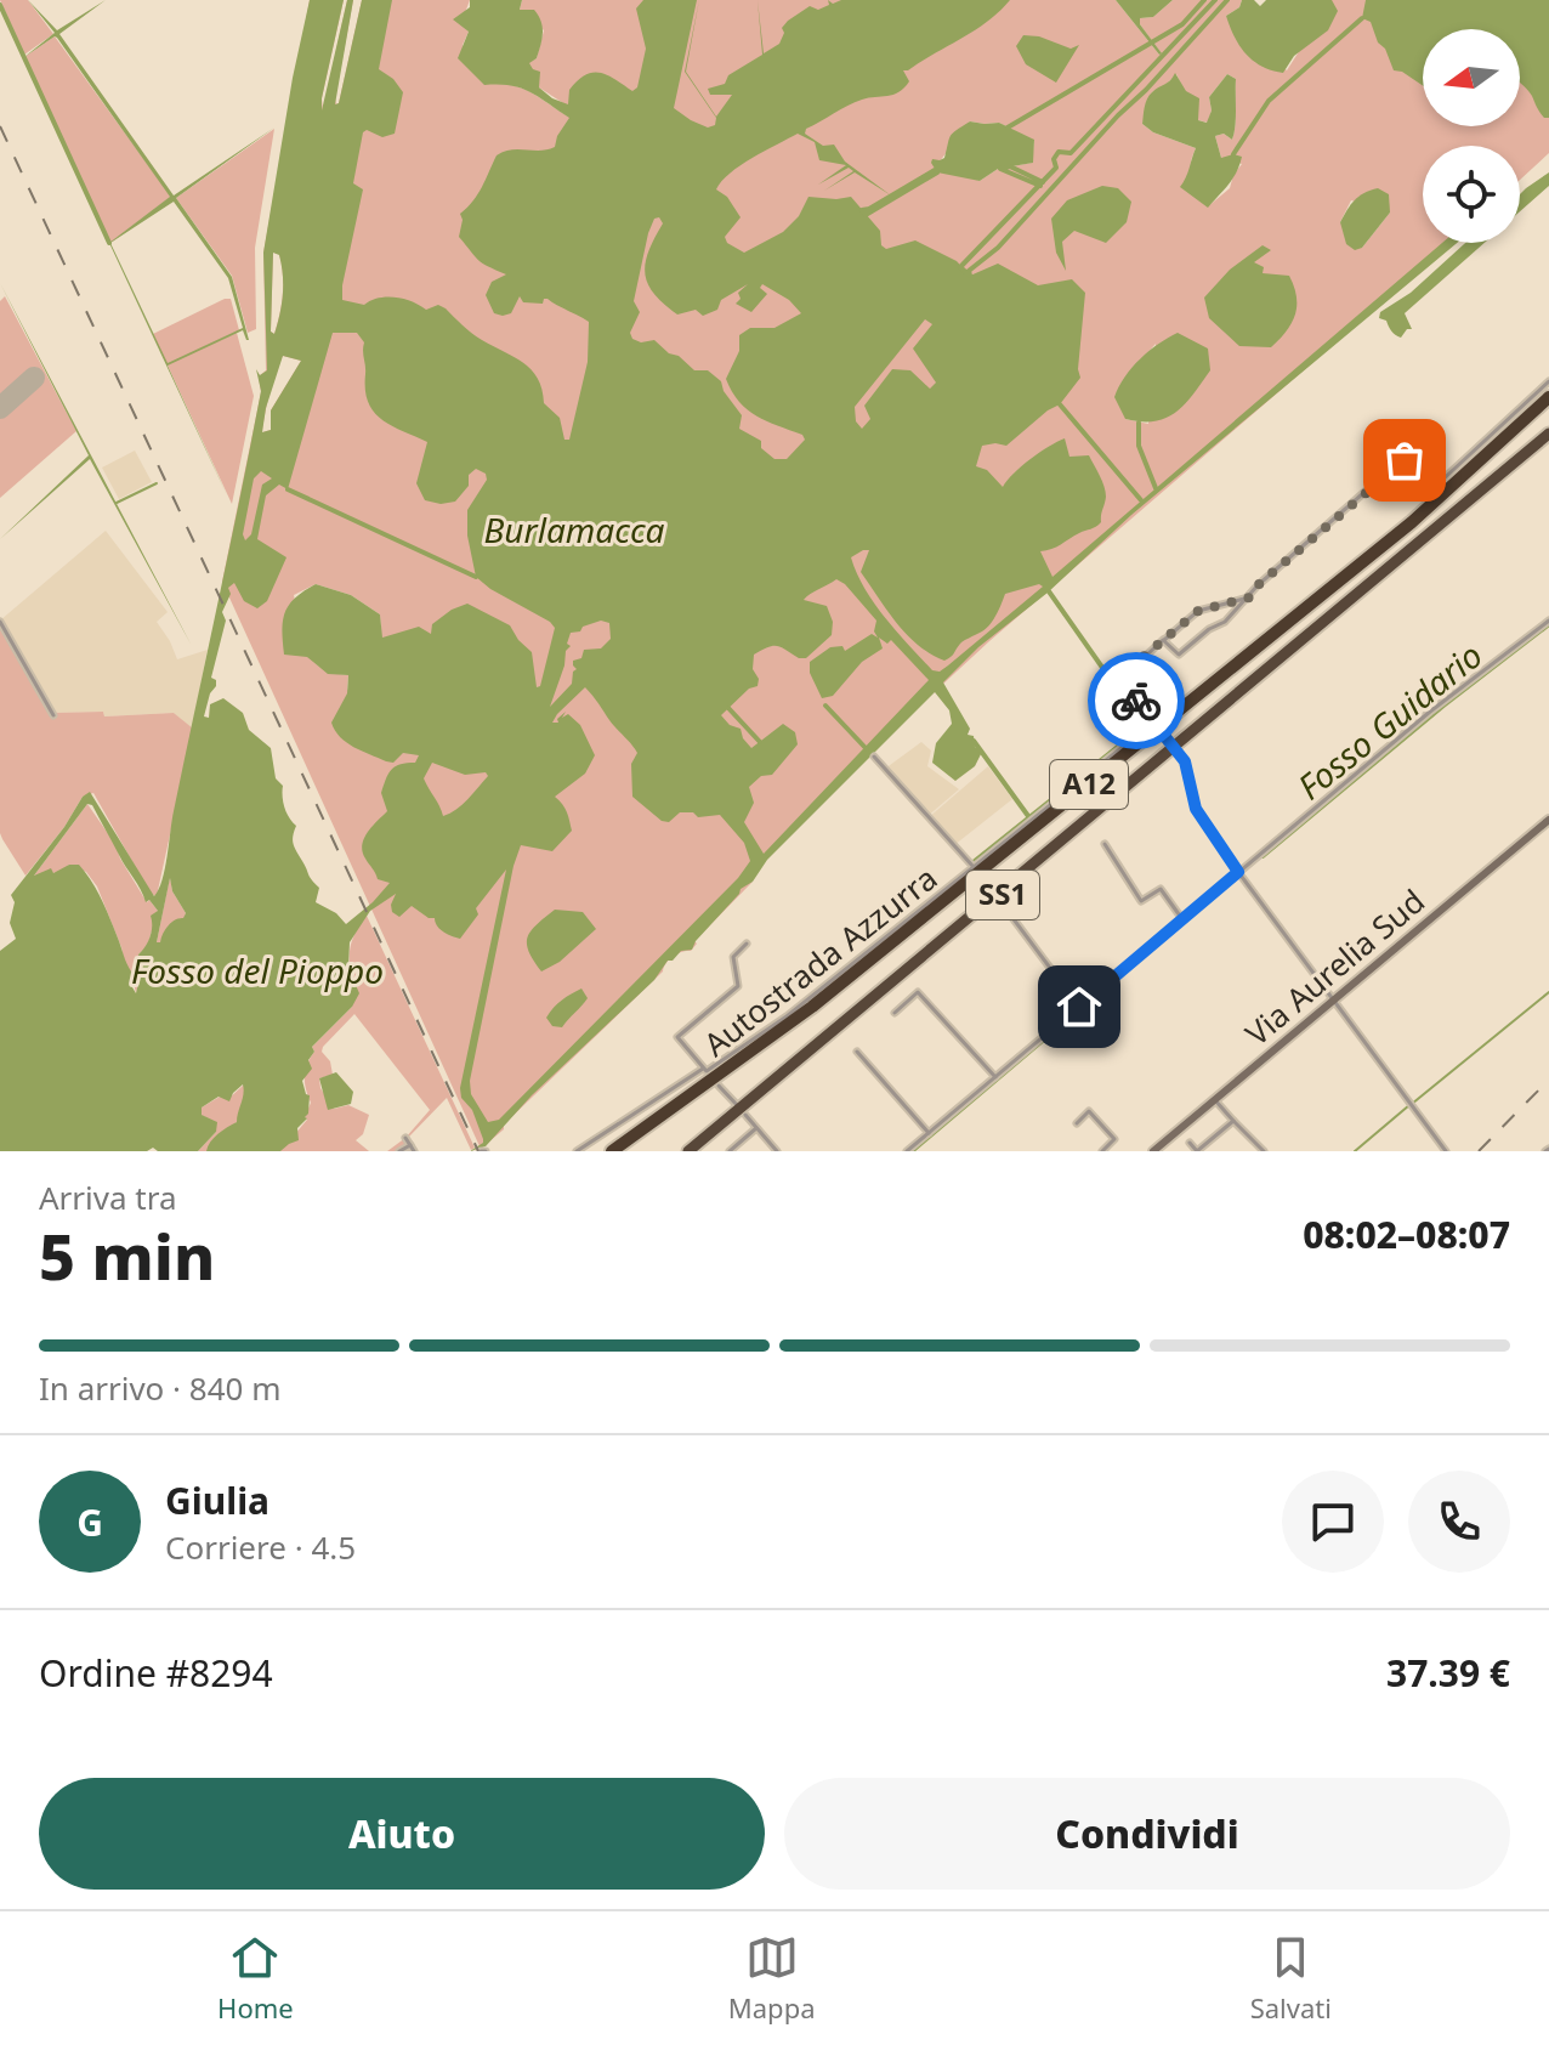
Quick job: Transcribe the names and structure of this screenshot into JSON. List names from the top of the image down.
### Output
{
  "streets": {
    "highway": ["A12", "SS1", "Autostrada Azzurra"],
    "main road": ["Via Aurelia Sud"]
  },
  "water": ["Burlamacca", "Fosso Guidario", "Fosso del Pioppo"],
  "north": "left",
  "page": {
    "heading": ["5 min", "Arriva tra", "08:02–08:07"],
    "panel": [
      "Giulia",
      "Corriere · 4.5",
      "Ordine #8294",
      "37.39 €"
    ],
    "bar": "In arrivo · 840 m",
    "round": "G",
    "buttons": ["Aiuto", "Condividi"],
    "tabs": ["Home", "Mappa", "Salvati"]
  }
}
